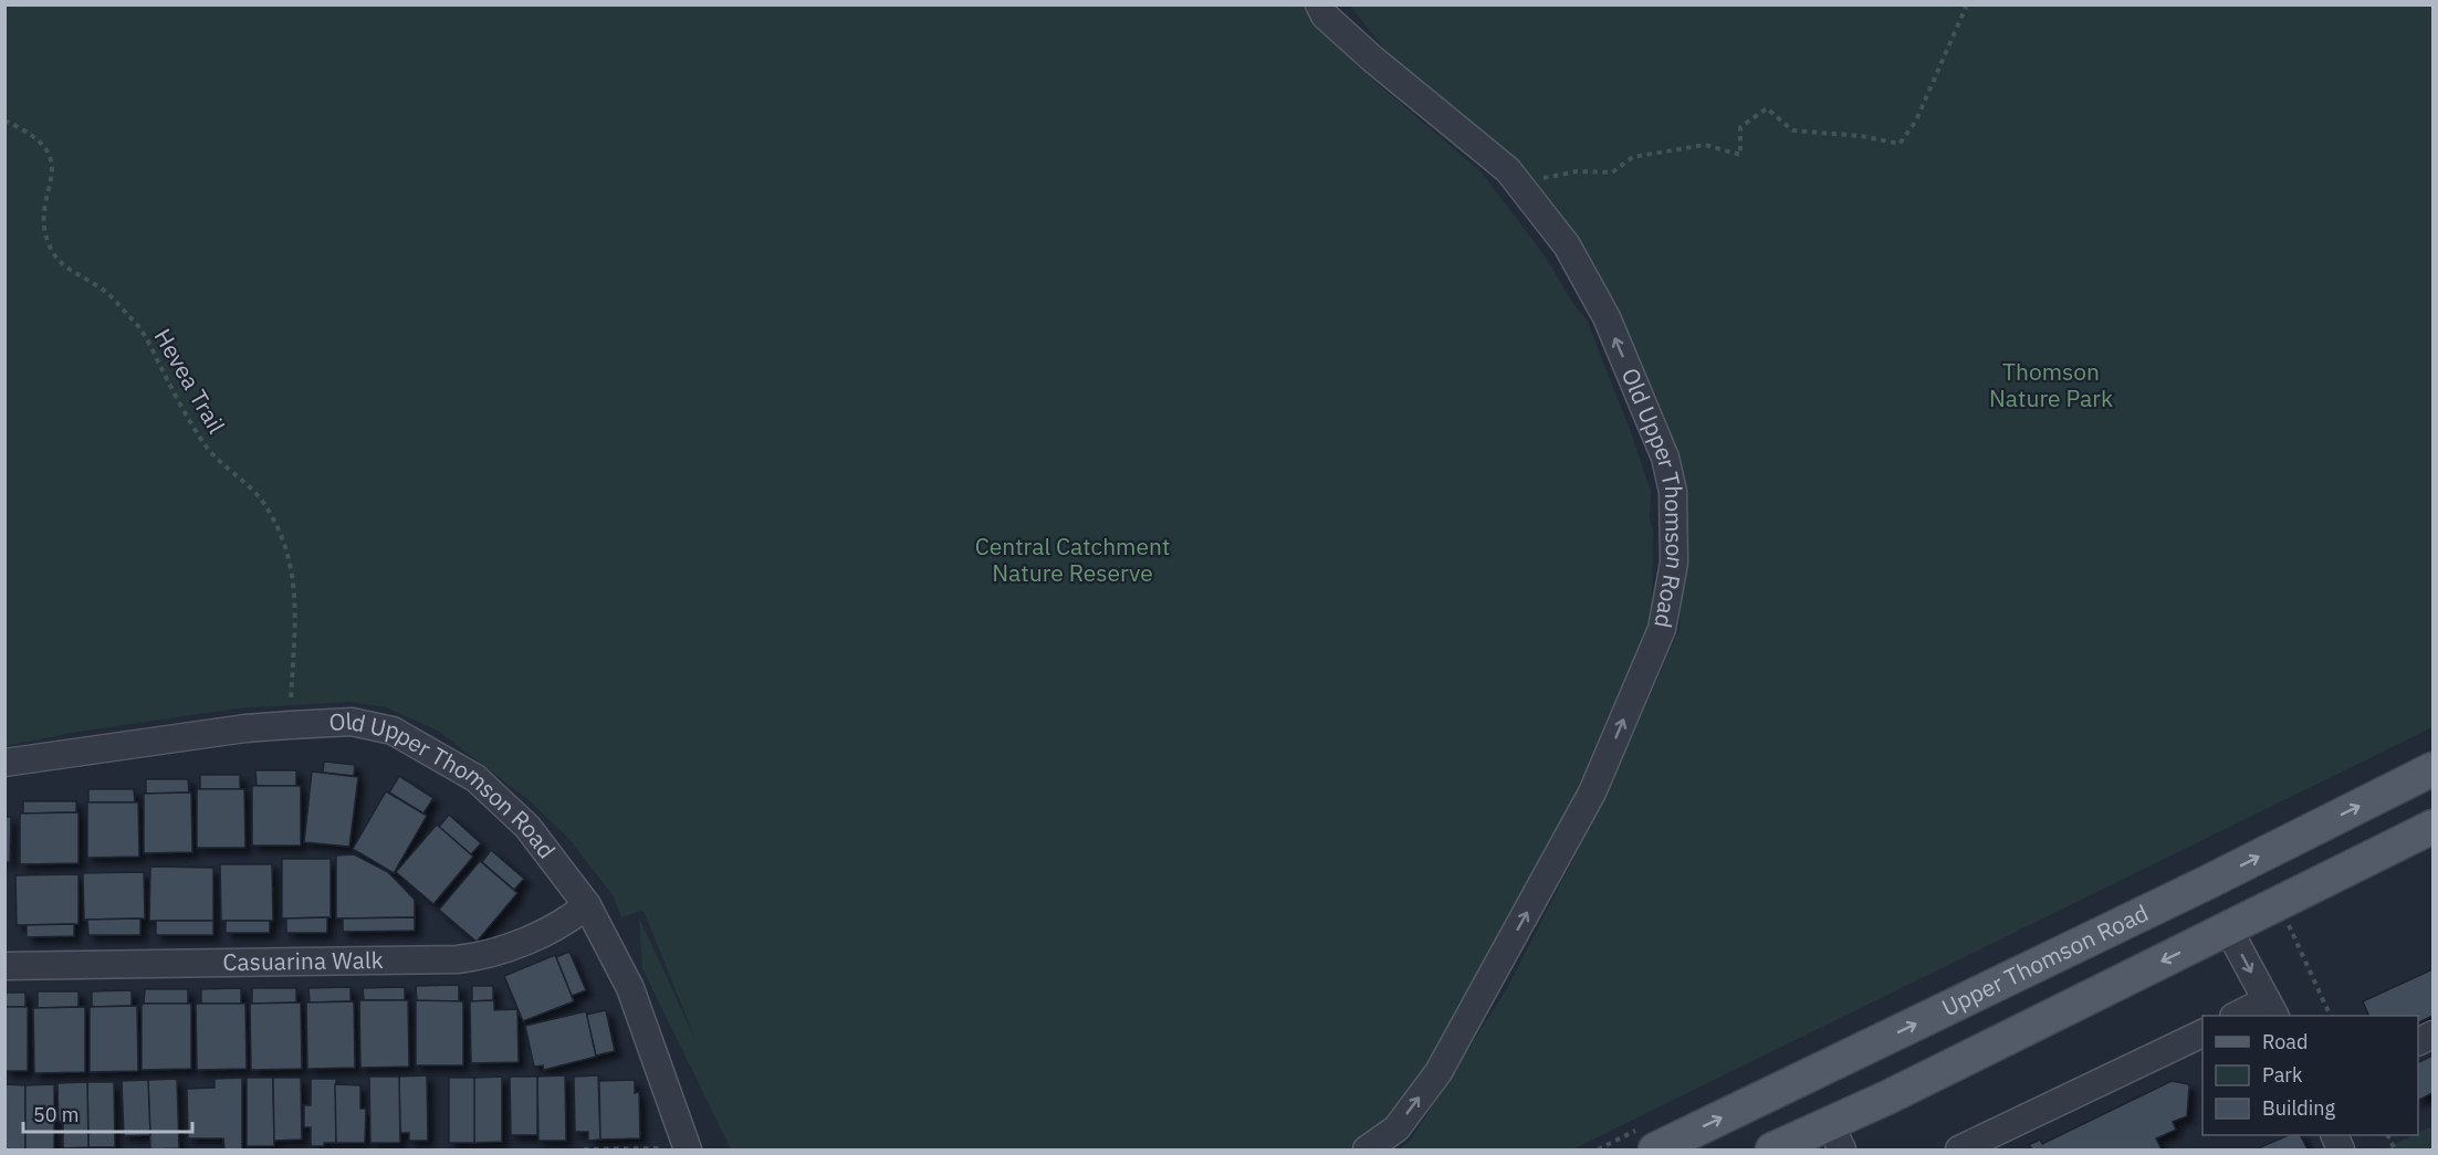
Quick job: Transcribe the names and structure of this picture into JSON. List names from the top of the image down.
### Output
{
  "streets": {
    "main road": ["Upper Thomson Road"],
    "street": ["Old Upper Thomson Road", "Casuarina Walk"],
    "path": ["Hevea Trail"]
  },
  "crossings": [
    ["Hevea Trail", "Old Upper Thomson Road"],
    ["Old Upper Thomson Road", "Casuarina Walk"]
  ],
  "one_way": ["Old Upper Thomson Road"],
  "parks": ["Thomson Nature Park", "Central Catchment Nature Reserve"],
  "legend": ["Road", "Park", "Building"],
  "scale_bar": "50 m"
}
